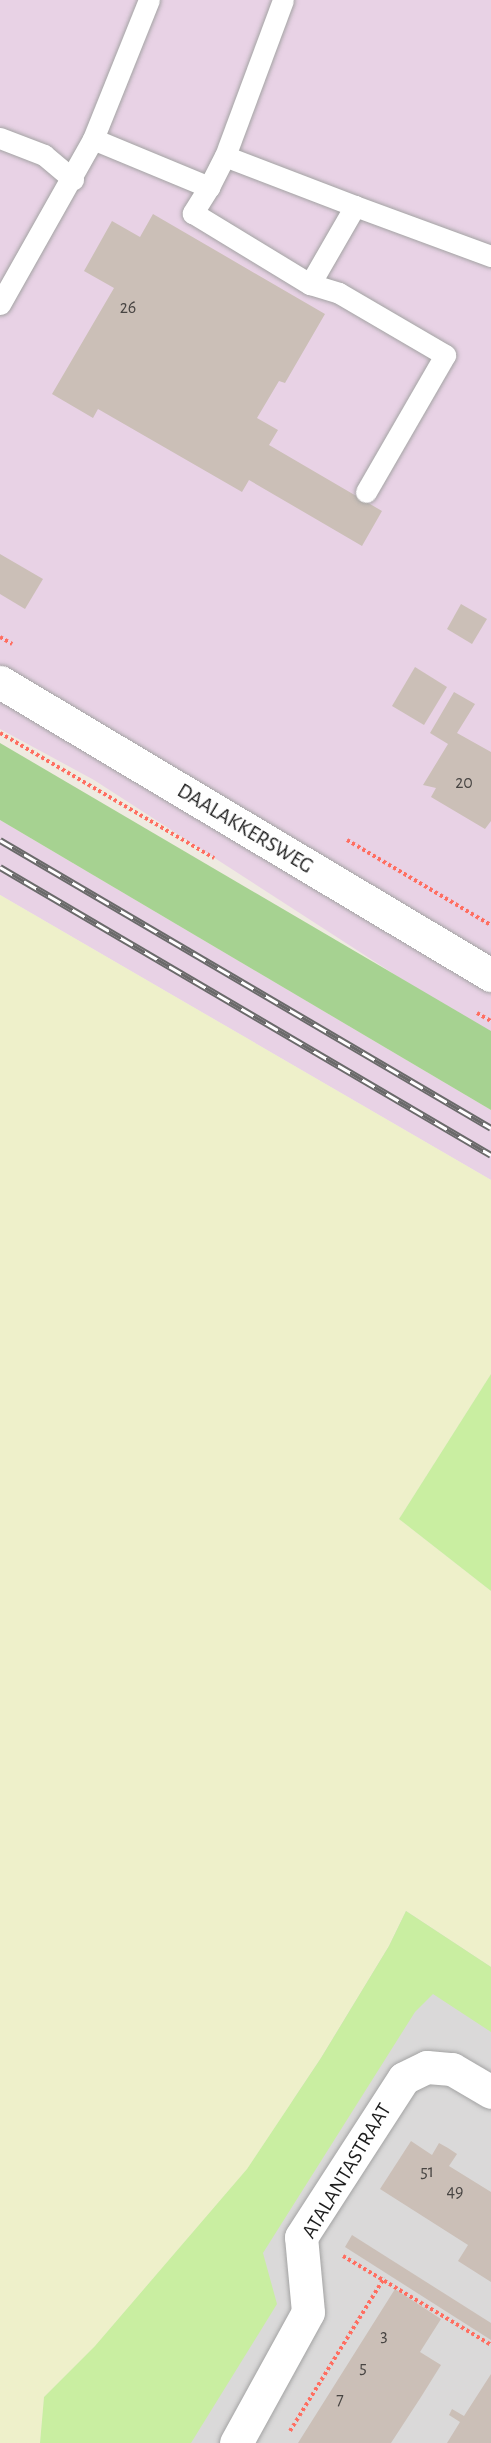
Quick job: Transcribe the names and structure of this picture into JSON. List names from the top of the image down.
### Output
{
  "streets": {
    "street": ["DAALAKKERSWEG", "ATALANTASTRAAT"]
  },
  "house_numbers": [
    "26",
    "20",
    "51",
    "49",
    "3",
    "5",
    "7"
  ]
}
